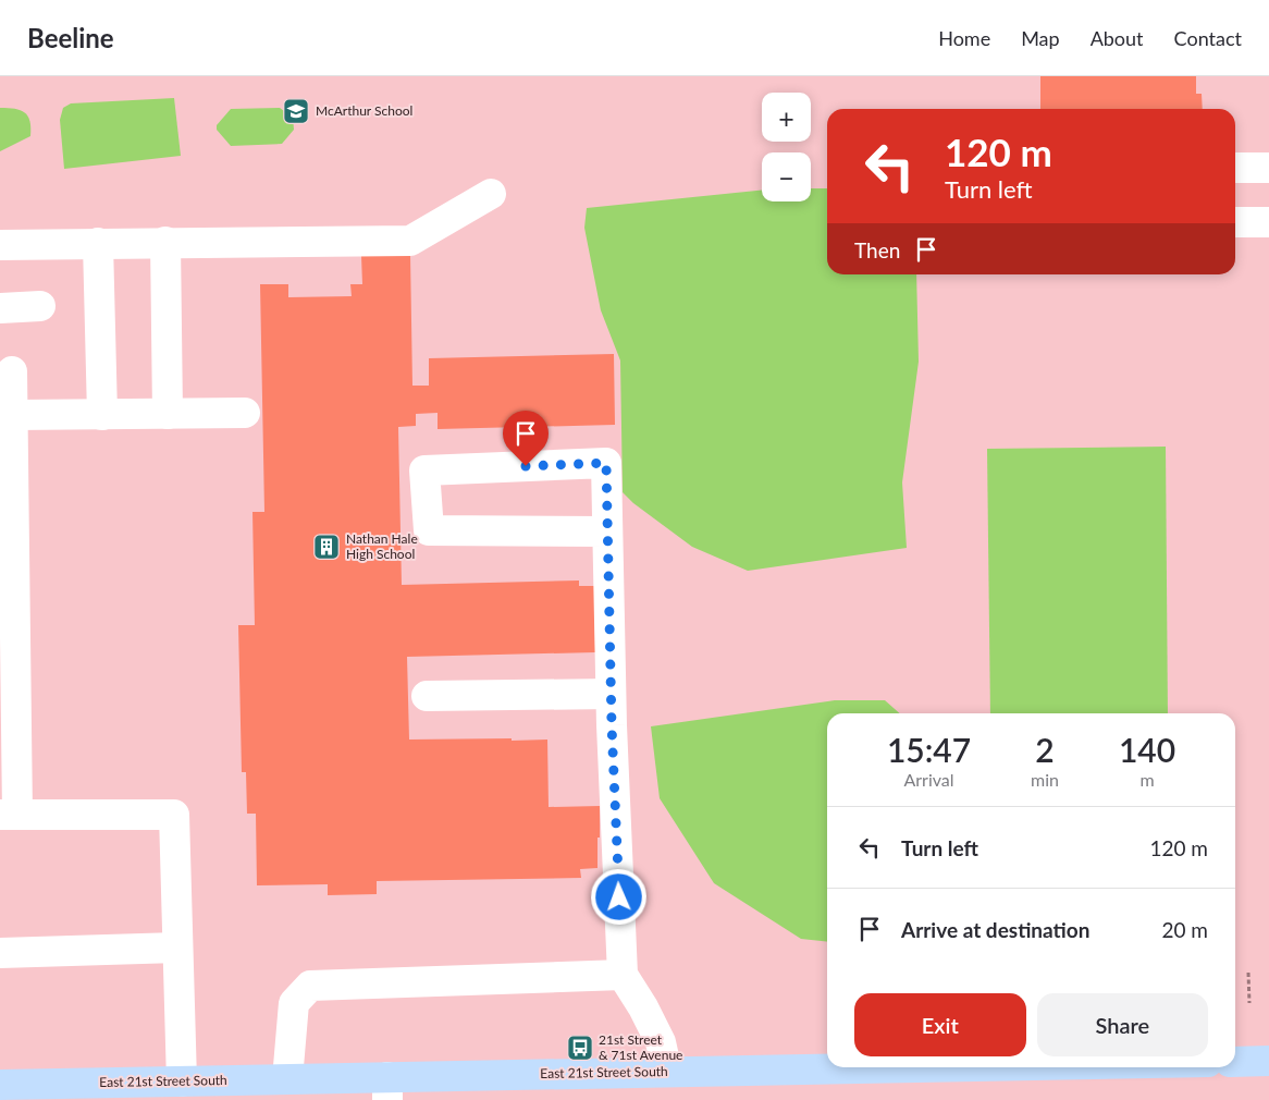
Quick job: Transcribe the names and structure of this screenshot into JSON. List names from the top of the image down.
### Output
{
  "streets": {
    "main road": ["East 21st Street South"]
  },
  "places": {
    "school or university": ["McArthur School"],
    "building": ["Nathan Hale High School"],
    "bus stop": ["21st Street & 71st Avenue"]
  },
  "page": {
    "header": "Beeline",
    "nav": [
      "Home",
      "Map",
      "About",
      "Contact"
    ],
    "map_buttons": ["+", "−"],
    "turn": ["120 m", "Turn left"],
    "then": "Then",
    "eta": [
      "15:47",
      "Arrival",
      "2",
      "min",
      "140",
      "m"
    ],
    "list": [
      {
        "name": "Turn left",
        "value": "120 m"
      },
      {
        "name": "Arrive at destination",
        "value": "20 m"
      }
    ],
    "buttons": ["Exit", "Share"]
  }
}
